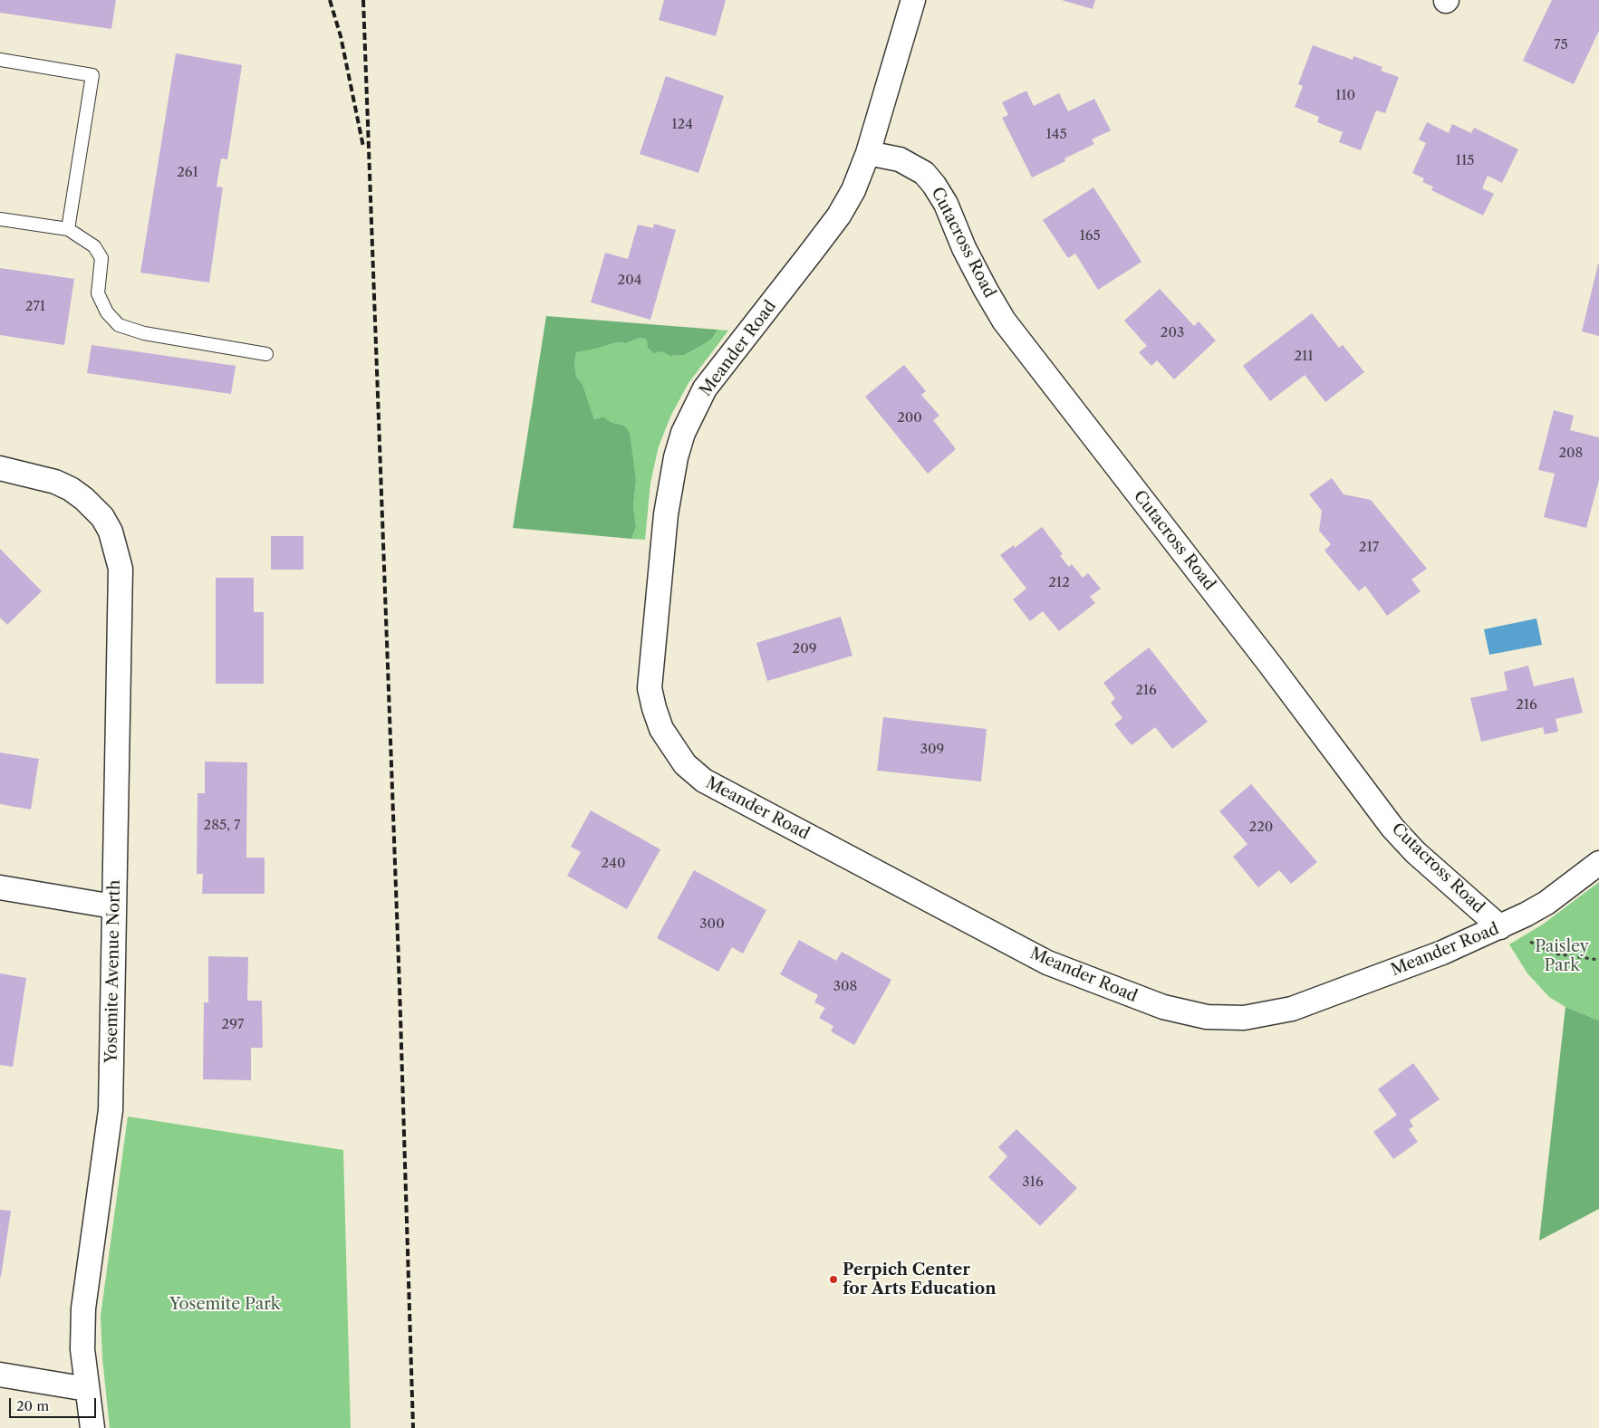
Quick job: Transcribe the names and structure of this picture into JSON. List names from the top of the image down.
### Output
{
  "streets": {
    "street": ["Cutacross Road", "Meander Road", "Yosemite Avenue North"]
  },
  "crossings": [
    ["Cutacross Road", "Meander Road"]
  ],
  "parks": ["Paisley Park", "Yosemite Park"],
  "places": ["Perpich Center for Arts Education"],
  "house_numbers": [
    "75",
    "110",
    "124",
    "145",
    "115",
    "261",
    "165",
    "204",
    "271",
    "203",
    "211",
    "200",
    "208",
    "217",
    "212",
    "209",
    "216",
    "216",
    "309",
    "285, 7",
    "220",
    "240",
    "300",
    "308",
    "297",
    "316"
  ],
  "scale_bar": "20 m"
}
